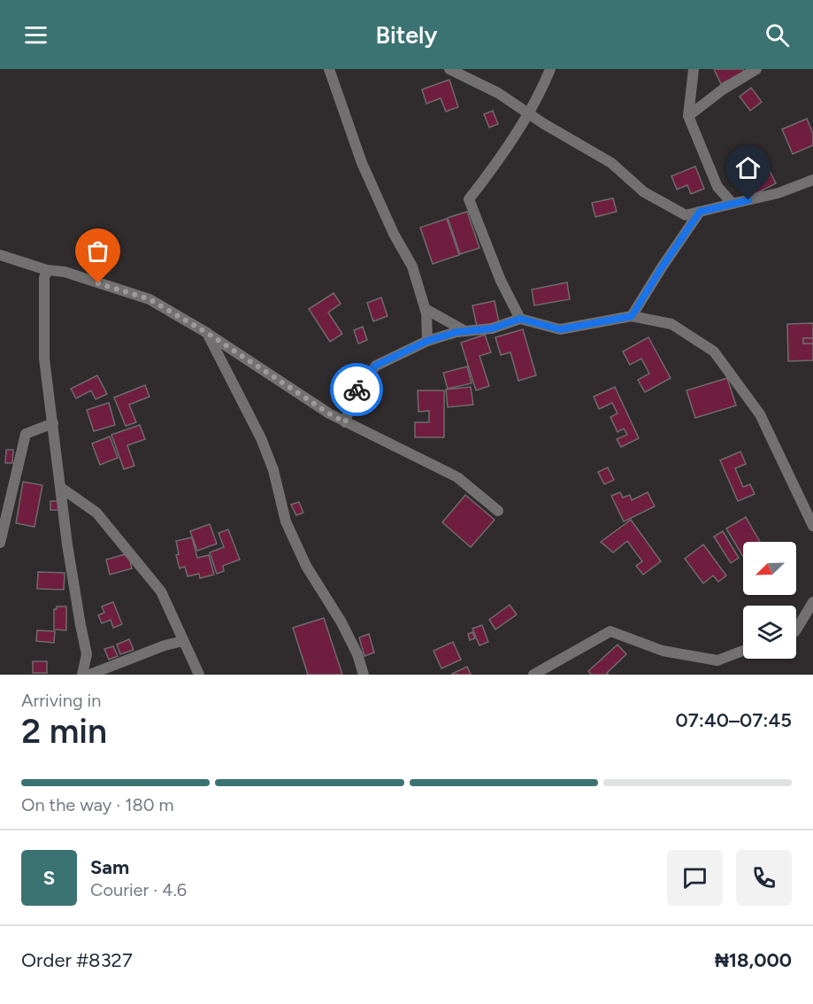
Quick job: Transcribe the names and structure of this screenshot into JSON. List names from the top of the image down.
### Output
{
  "north": "bottom left",
  "page": {
    "header": "Bitely",
    "heading": ["2 min", "Arriving in", "07:40–07:45"],
    "panel": [
      "Sam",
      "Courier · 4.6",
      "Order #8327",
      "₦18,000"
    ],
    "bar": "On the way · 180 m",
    "round": "S"
  }
}
